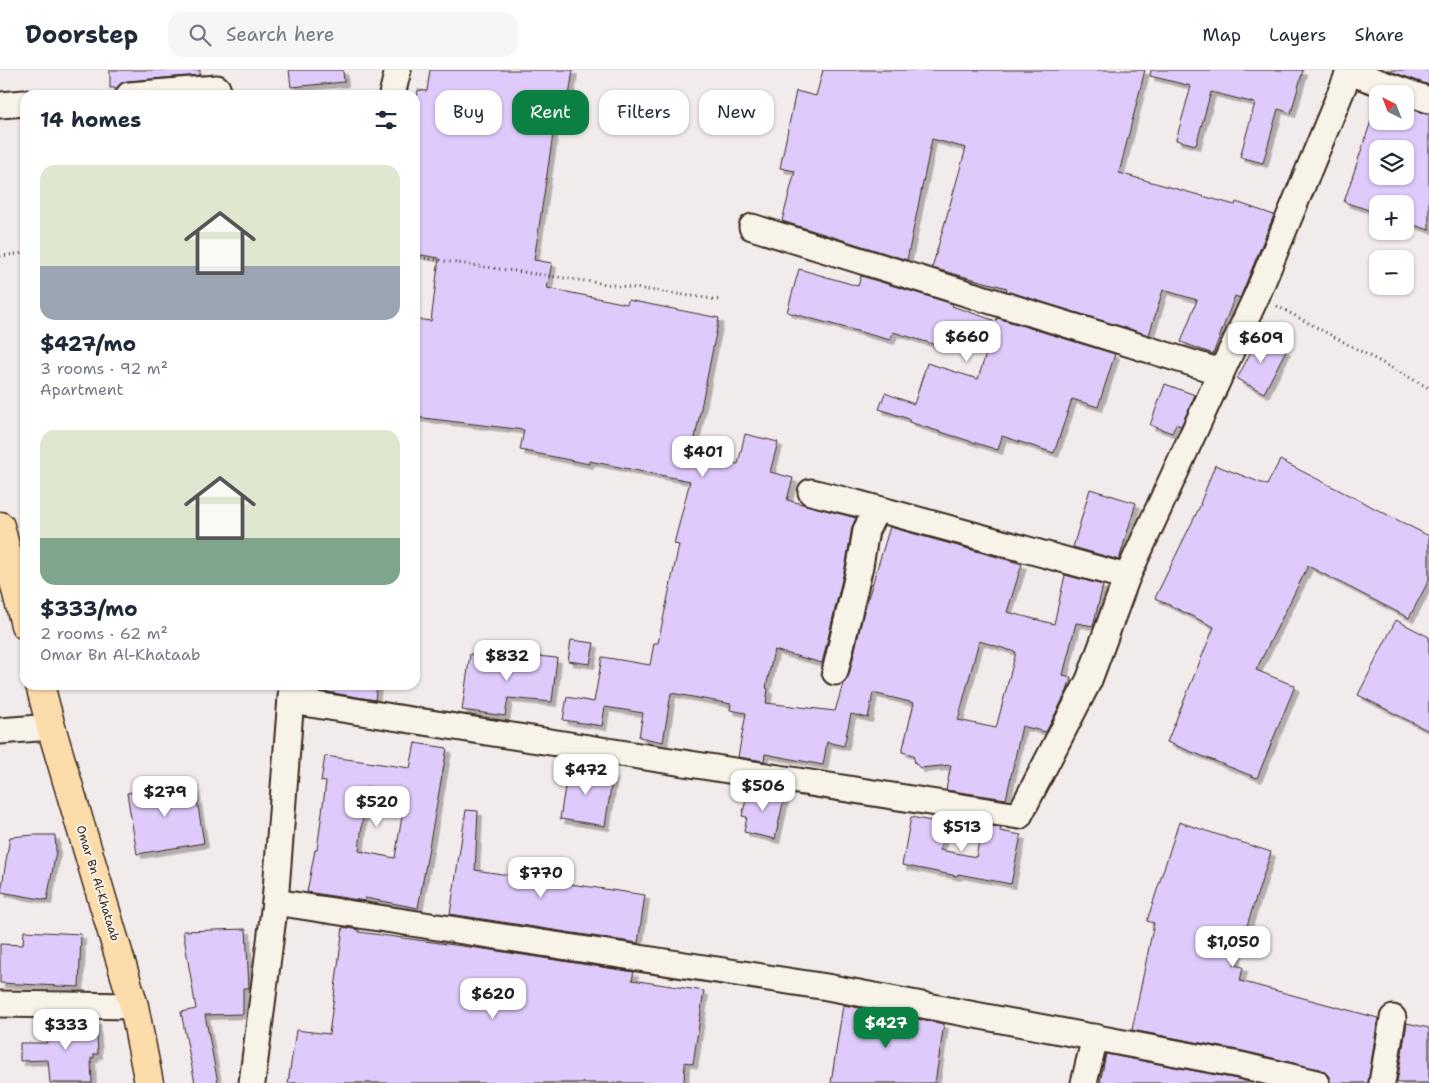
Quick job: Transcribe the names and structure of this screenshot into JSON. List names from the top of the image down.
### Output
{
  "streets": {
    "main road": ["Omar Bn Al-Khataab"]
  },
  "north": "top left",
  "page": {
    "header": "Doorstep",
    "search": "Search here",
    "nav": ["Map", "Layers", "Share"],
    "map_buttons": ["+", "−"],
    "chip": [
      "Buy",
      "Rent",
      "Filters",
      "New"
    ],
    "heading": "14 homes",
    "list": [
      {
        "name": "$427/mo",
        "note": "3 rooms · 92 m² · Apartment"
      },
      {
        "name": "$333/mo",
        "note": "2 rooms · 62 m² · Omar Bn Al-Khataab"
      }
    ],
    "price": [
      "$660",
      "$609",
      "$401",
      "$832",
      "$472",
      "$506",
      "$279",
      "$520",
      "$513",
      "$770",
      "$1,050",
      "$620",
      "$427",
      "$333"
    ]
  }
}
